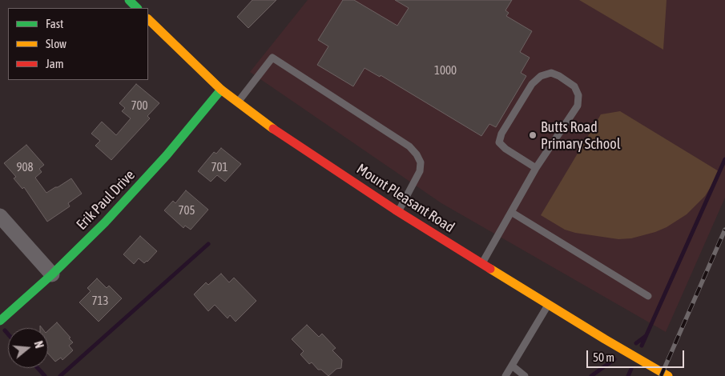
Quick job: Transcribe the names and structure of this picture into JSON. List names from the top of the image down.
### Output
{
  "streets": {
    "main road": ["Mount Pleasant Road", "Erik Paul Drive"]
  },
  "crossings": [
    ["Mount Pleasant Road", "Erik Paul Drive"]
  ],
  "places": ["Butts Road Primary School"],
  "house_numbers": [
    "1000",
    "700",
    "908",
    "701",
    "705",
    "713"
  ],
  "legend": ["Fast", "Slow", "Jam"],
  "scale_bar": "50 m",
  "north": "right"
}
